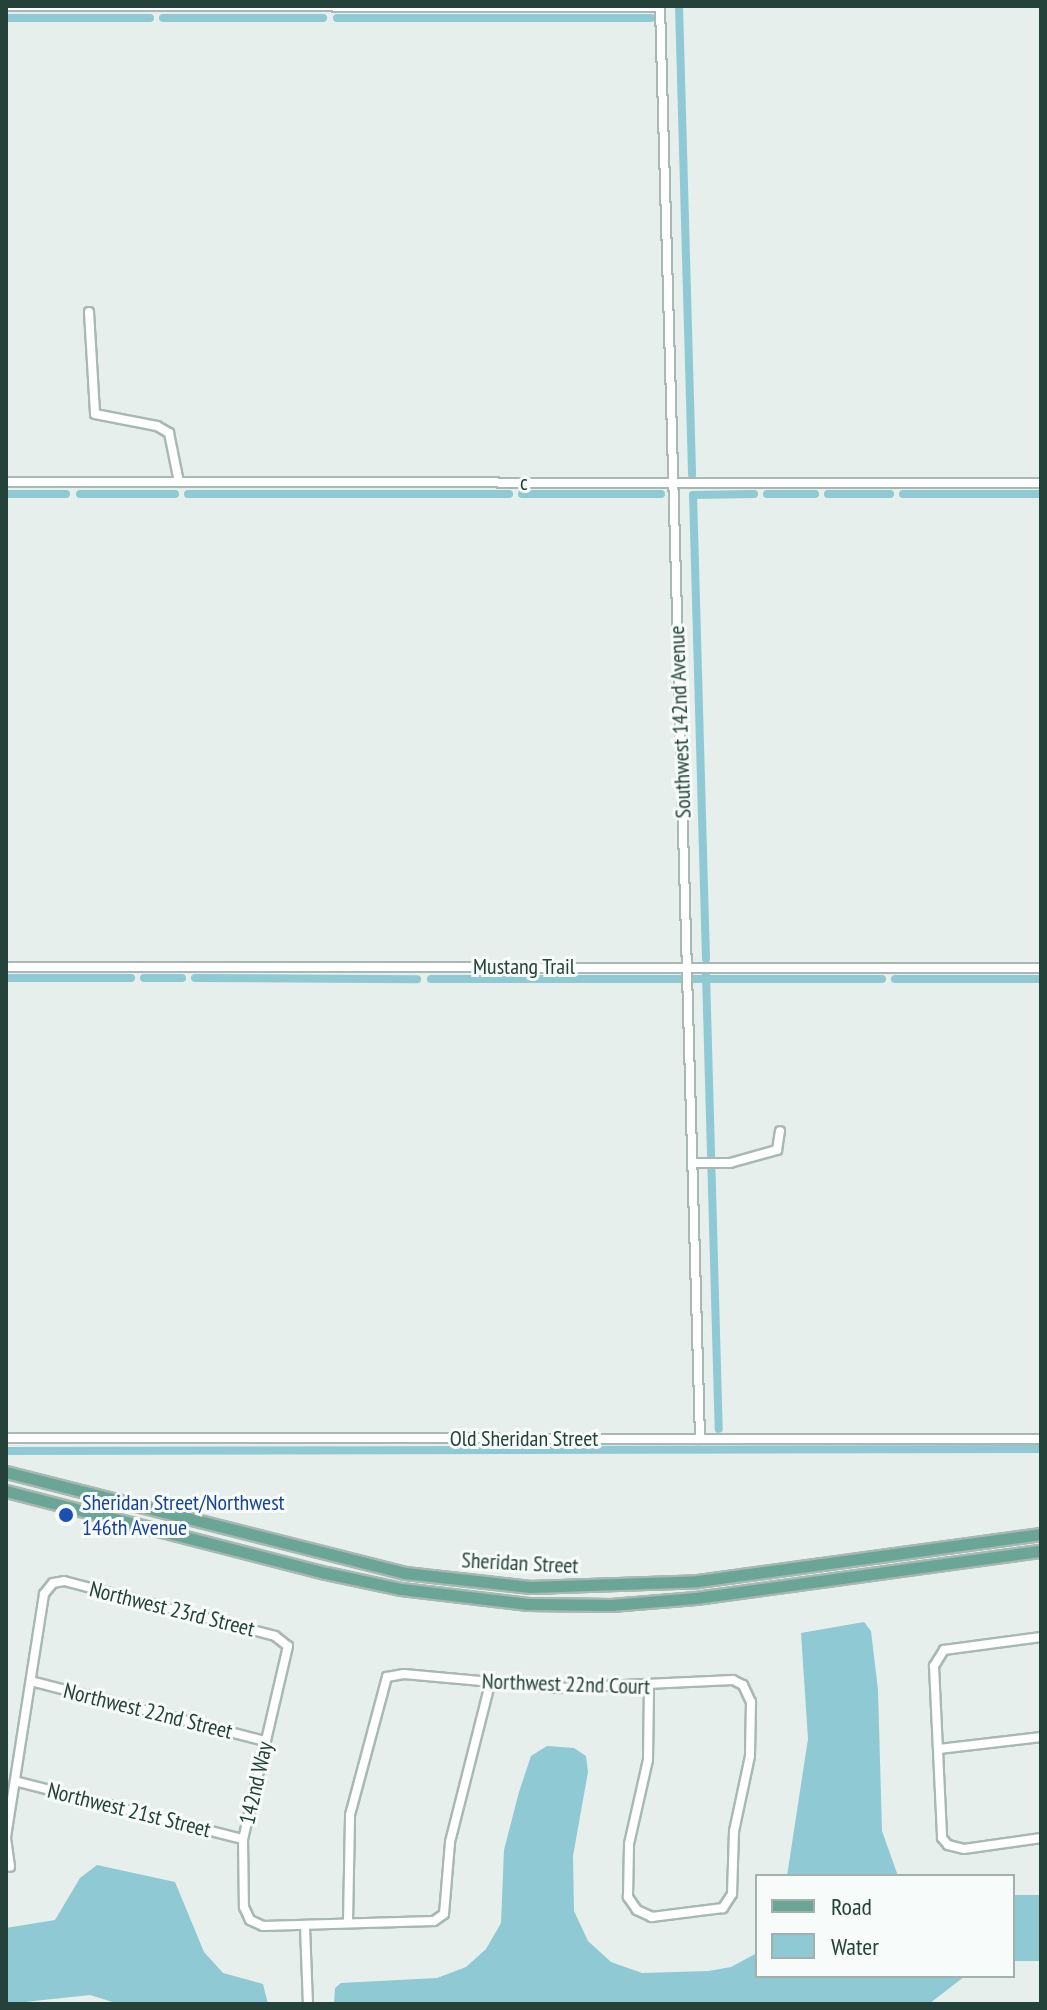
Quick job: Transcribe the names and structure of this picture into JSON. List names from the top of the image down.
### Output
{
  "streets": {
    "main road": ["Sheridan Street"],
    "street": [
      "c",
      "Southwest 142nd Avenue",
      "Mustang Trail",
      "Old Sheridan Street",
      "Northwest 23rd Street",
      "Northwest 22nd Court",
      "Northwest 22nd Street",
      "142nd Way",
      "Northwest 21st Street"
    ]
  },
  "crossings": [
    ["c", "Southwest 142nd Avenue"],
    ["Southwest 142nd Avenue", "Mustang Trail"],
    ["Southwest 142nd Avenue", "Old Sheridan Street"],
    ["Northwest 23rd Street", "Northwest 22nd Street"],
    ["Northwest 23rd Street", "142nd Way"],
    ["Northwest 22nd Street", "142nd Way"],
    ["142nd Way", "Northwest 21st Street"]
  ],
  "places": ["Sheridan Street/Northwest 146th Avenue"],
  "legend": ["Road", "Water"]
}
